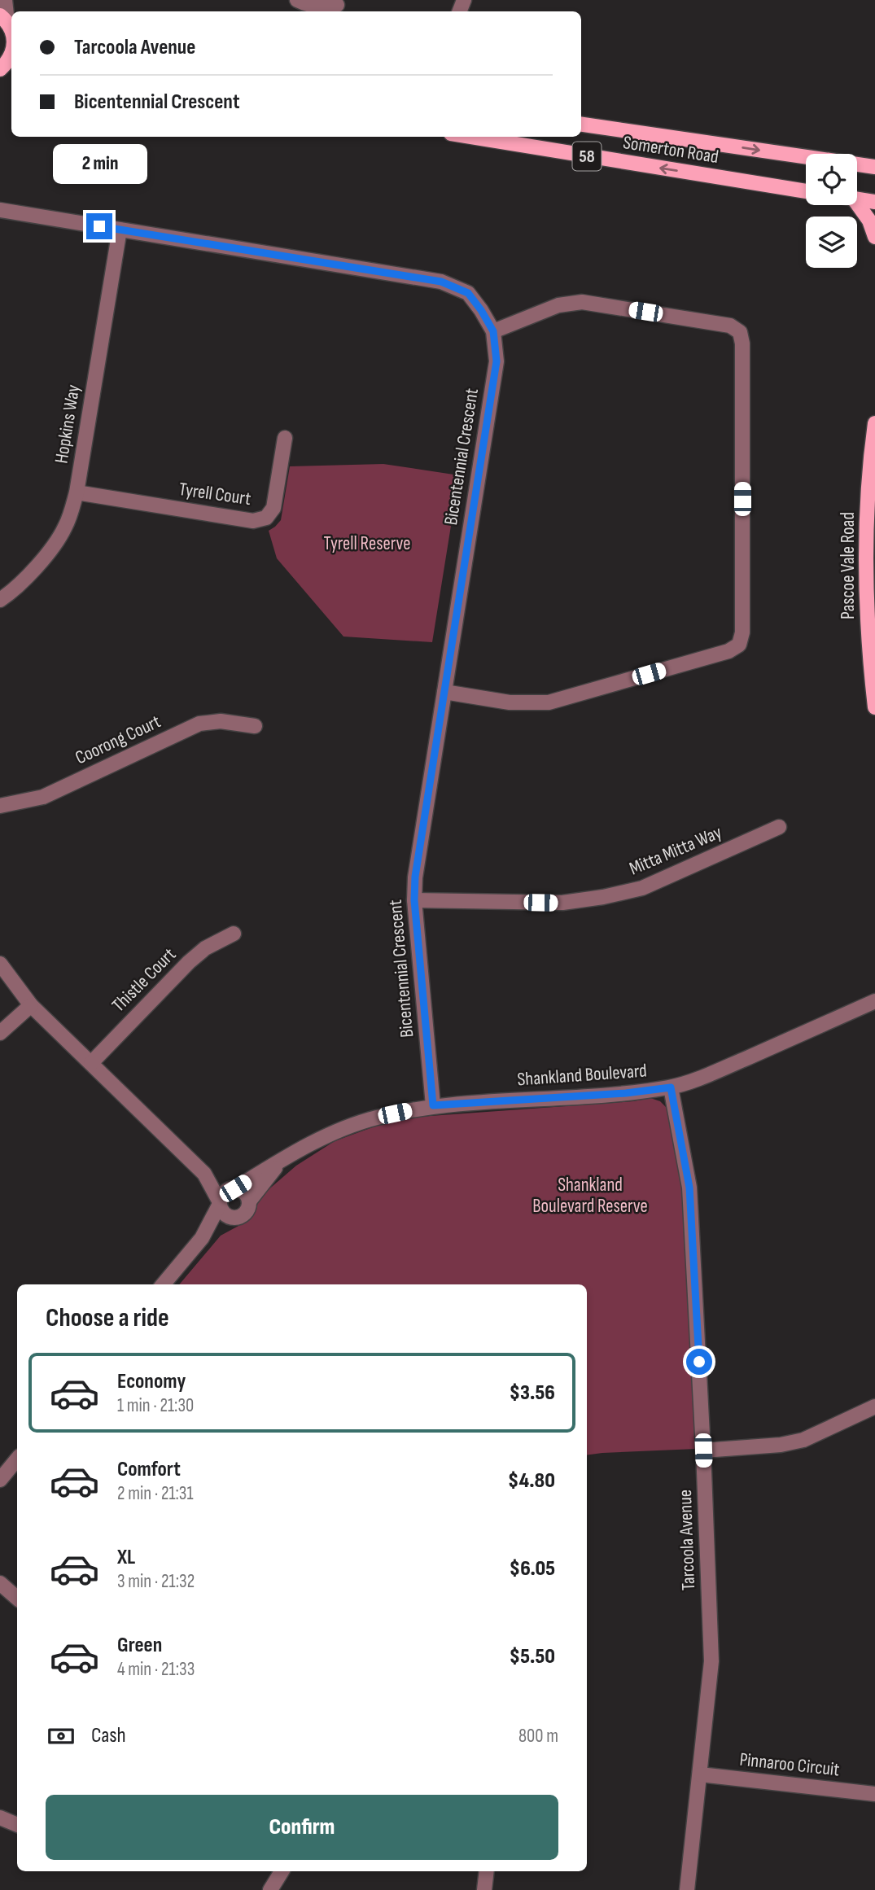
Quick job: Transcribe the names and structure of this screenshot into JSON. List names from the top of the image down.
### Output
{
  "streets": {
    "main road": ["Somerton Road", "58", "Pascoe Vale Road"],
    "street": [
      "Hopkins Way",
      "Bicentennial Crescent",
      "Tyrell Court",
      "Coorong Court",
      "Mitta Mitta Way",
      "Thistle Court",
      "Shankland Boulevard",
      "Tarcoola Avenue",
      "Pinnaroo Circuit"
    ]
  },
  "crossings": [
    ["Hopkins Way", "Bicentennial Crescent"],
    ["Hopkins Way", "Tyrell Court"],
    ["Bicentennial Crescent", "Mitta Mitta Way"],
    ["Bicentennial Crescent", "Shankland Boulevard"],
    ["Shankland Boulevard", "Tarcoola Avenue"],
    ["Tarcoola Avenue", "Pinnaroo Circuit"]
  ],
  "parks": ["Tyrell Reserve", "Shankland Boulevard Reserve"],
  "page": {
    "banner": ["Tarcoola Avenue", "Bicentennial Crescent"],
    "bubble": "2 min",
    "heading": "Choose a ride",
    "list": [
      {
        "name": "Economy",
        "note": "1 min · 21:30",
        "value": "$3.56"
      },
      {
        "name": "Comfort",
        "note": "2 min · 21:31",
        "value": "$4.80"
      },
      {
        "name": "XL",
        "note": "3 min · 21:32",
        "value": "$6.05"
      },
      {
        "name": "Green",
        "note": "4 min · 21:33",
        "value": "$5.50"
      }
    ],
    "pay": ["Cash", "800 m"],
    "buttons": "Confirm"
  }
}
